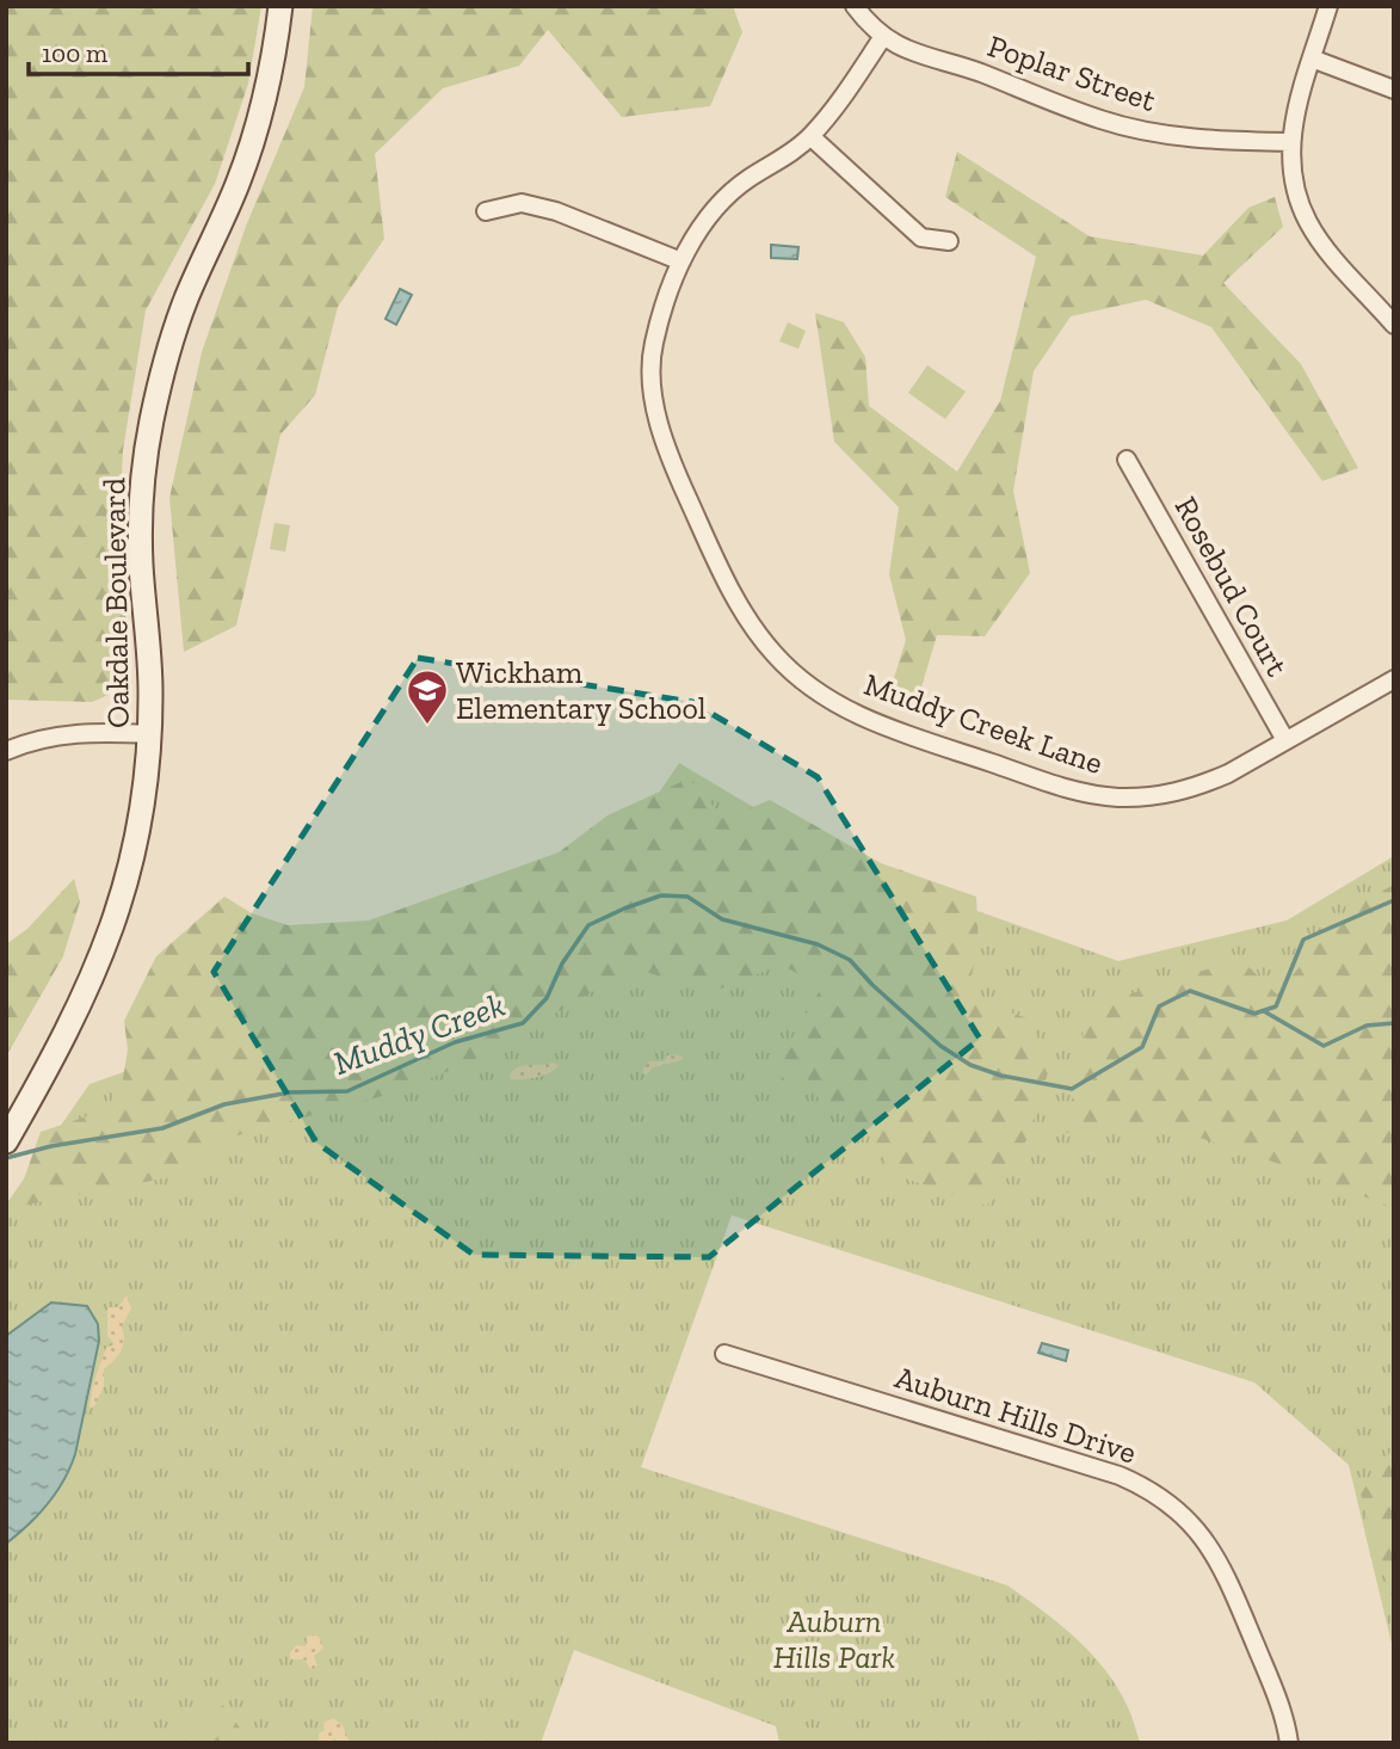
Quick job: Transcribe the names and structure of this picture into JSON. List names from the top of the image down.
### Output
{
  "streets": {
    "main road": ["Oakdale Boulevard"],
    "street": [
      "Poplar Street",
      "Rosebud Court",
      "Muddy Creek Lane",
      "Auburn Hills Drive"
    ]
  },
  "crossings": [
    ["Poplar Street", "Muddy Creek Lane"],
    ["Rosebud Court", "Muddy Creek Lane"]
  ],
  "water": ["Muddy Creek"],
  "parks": ["Auburn Hills Park"],
  "places": {
    "school or university": ["Wickham Elementary School"]
  },
  "scale_bar": "100 m"
}
